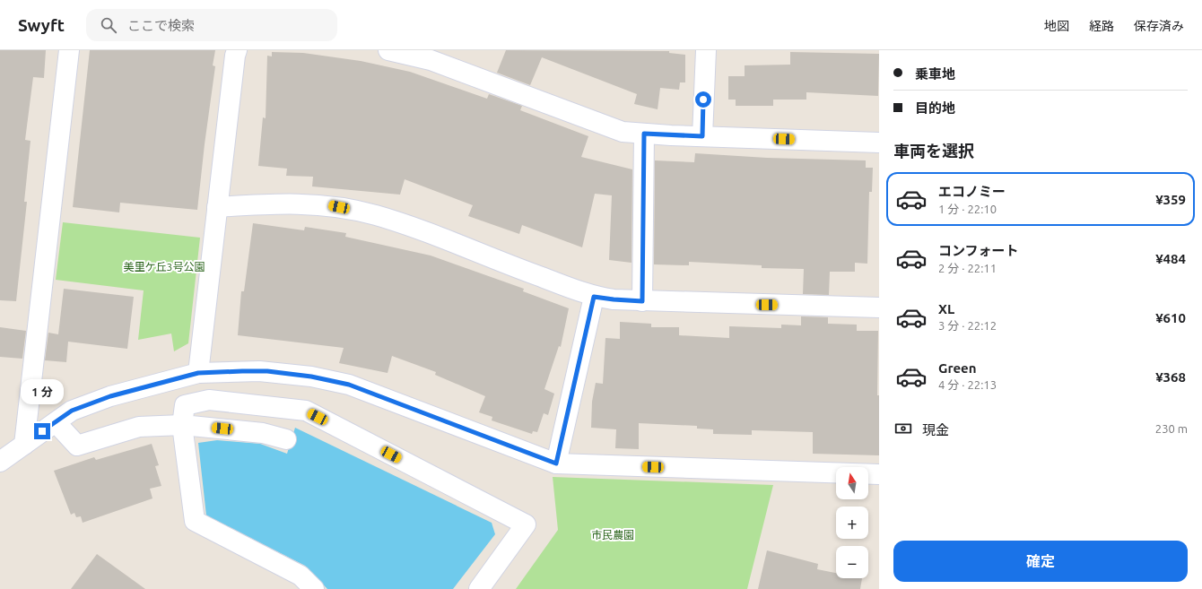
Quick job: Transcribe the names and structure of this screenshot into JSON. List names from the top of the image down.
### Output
{
  "parks": ["美里ケ丘3号公園", "市民農園"],
  "north": "top",
  "page": {
    "header": "Swyft",
    "search": "ここで検索",
    "nav": ["地図", "経路", "保存済み"],
    "banner": ["乗車地", "目的地"],
    "heading": "車両を選択",
    "list": [
      {
        "name": "エコノミー",
        "note": "1 分 · 22:10",
        "value": "¥359"
      },
      {
        "name": "コンフォート",
        "note": "2 分 · 22:11",
        "value": "¥484"
      },
      {
        "name": "XL",
        "note": "3 分 · 22:12",
        "value": "¥610"
      },
      {
        "name": "Green",
        "note": "4 分 · 22:13",
        "value": "¥368"
      }
    ],
    "bubble": "1 分",
    "pay": ["現金", "230 m"],
    "map_buttons": ["+", "−"],
    "buttons": "確定"
  }
}
